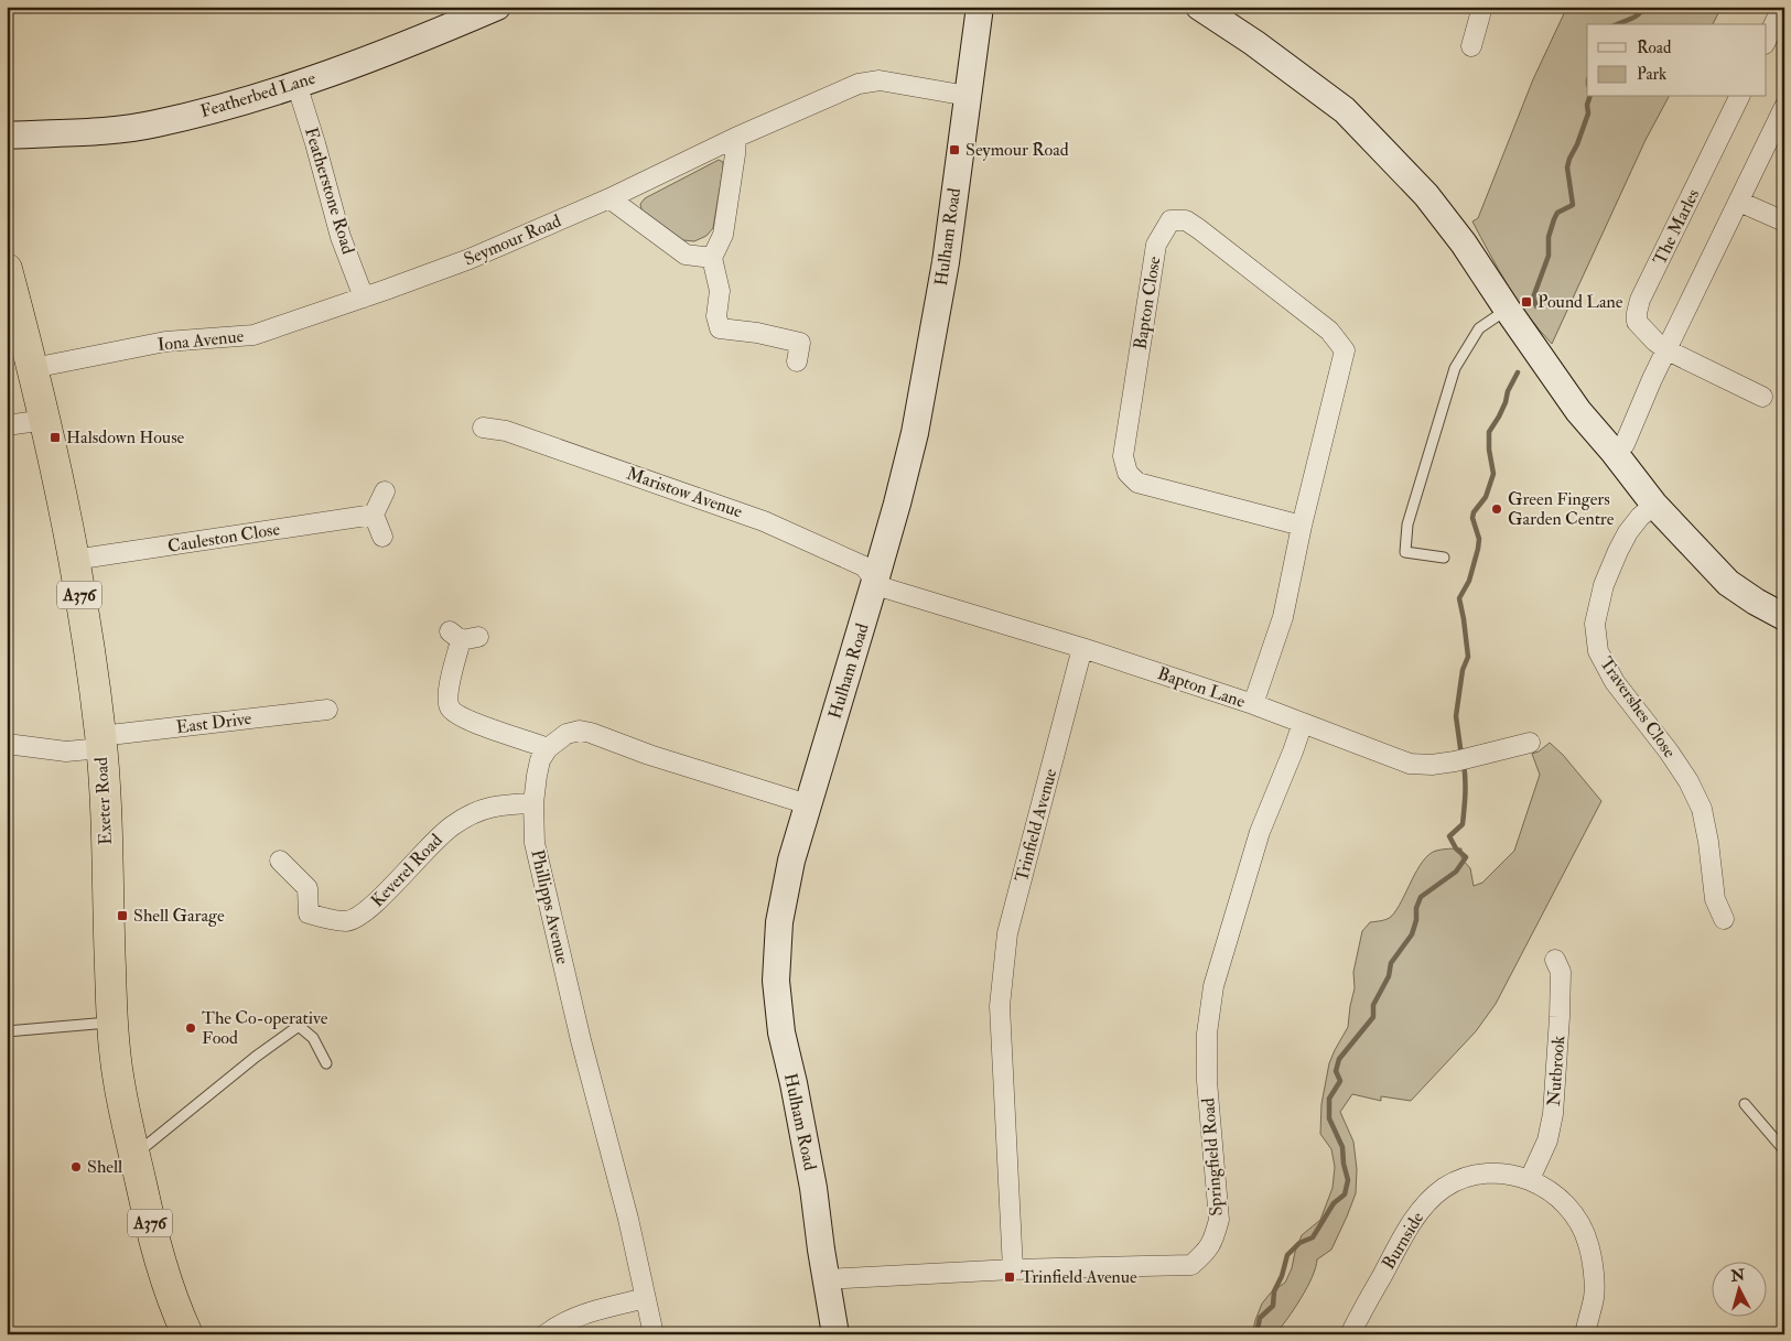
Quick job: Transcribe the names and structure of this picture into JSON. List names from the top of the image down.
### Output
{
  "streets": {
    "highway": ["A376", "Exeter Road"],
    "street": [
      "Featherbed Lane",
      "Featherstone Road",
      "The Marles",
      "Hulham Road",
      "Seymour Road",
      "Bapton Close",
      "Iona Avenue",
      "Maristow Avenue",
      "Cauleston Close",
      "Bapton Lane",
      "Travershes Close",
      "East Drive",
      "Trinfield Avenue",
      "Keverel Road",
      "Phillipps Avenue",
      "Nutbrook",
      "Springfield Road",
      "Burnside"
    ]
  },
  "crossings": [
    ["Featherbed Lane", "Featherstone Road"],
    ["Featherstone Road", "Seymour Road"],
    ["Featherstone Road", "Iona Avenue"],
    ["Hulham Road", "Seymour Road"],
    ["Hulham Road", "Maristow Avenue"],
    ["Hulham Road", "Bapton Lane"],
    ["Hulham Road", "Springfield Road"],
    ["Seymour Road", "Iona Avenue"],
    ["Bapton Close", "Bapton Lane"],
    ["Iona Avenue", "Exeter Road"],
    ["Maristow Avenue", "Bapton Lane"],
    ["Cauleston Close", "Exeter Road"],
    ["Bapton Lane", "Trinfield Avenue"],
    ["Bapton Lane", "Springfield Road"],
    ["East Drive", "Exeter Road"],
    ["Trinfield Avenue", "Springfield Road"],
    ["Keverel Road", "Phillipps Avenue"],
    ["Nutbrook", "Burnside"]
  ],
  "places": {
    "transit": [
      "Seymour Road",
      "Pound Lane",
      "Halsdown House",
      "Shell Garage",
      "Trinfield Avenue"
    ],
    "other": ["Green Fingers Garden Centre", "The Co-operative Food", "Shell"]
  },
  "legend": ["Road", "Park"],
  "north": "top"
}
